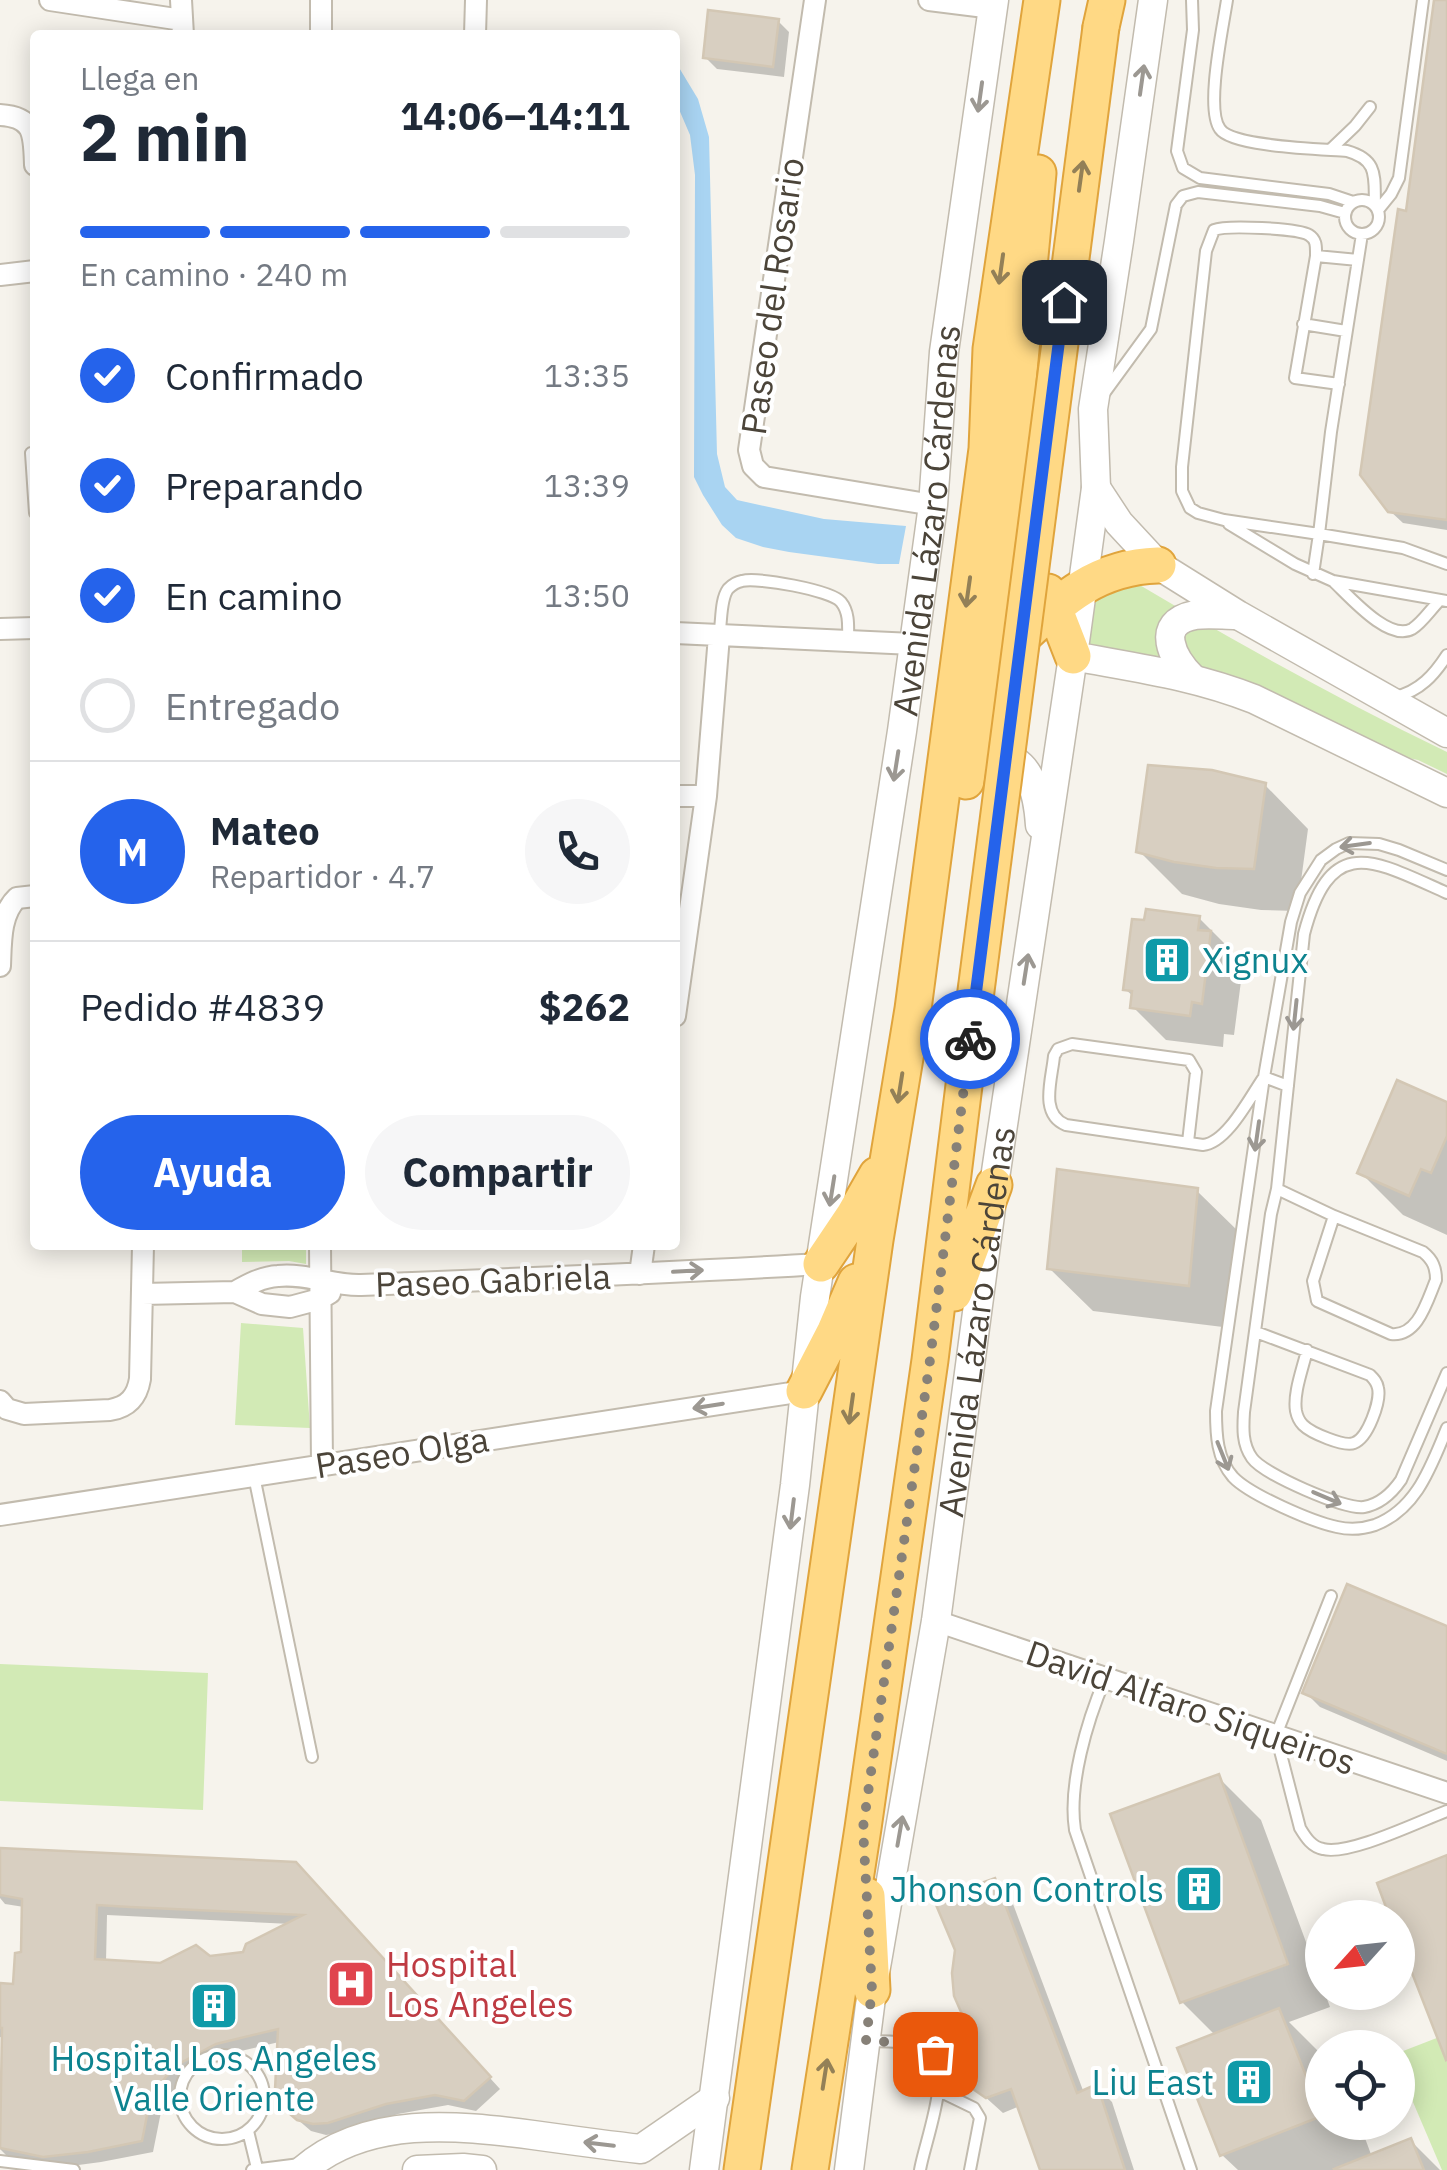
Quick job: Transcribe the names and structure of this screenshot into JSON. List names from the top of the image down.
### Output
{
  "streets": {
    "highway": ["Avenida Lázaro Cárdenas"],
    "street": [
      "Paseo del Rosario",
      "Paseo Gabriela",
      "Paseo Olga",
      "David Alfaro Siqueiros"
    ]
  },
  "crossings": [
    ["Paseo del Rosario", "Avenida Lázaro Cárdenas"],
    ["Avenida Lázaro Cárdenas", "Paseo Gabriela"],
    ["Avenida Lázaro Cárdenas", "Paseo Olga"],
    ["Avenida Lázaro Cárdenas", "David Alfaro Siqueiros"]
  ],
  "one_way": ["Paseo Olga"],
  "places": {
    "building": [
      "Xignux",
      "Jhonson Controls",
      "Hospital Los Angeles Valle Oriente",
      "Liu East"
    ],
    "hospital": ["Hospital Los Angeles"]
  },
  "north": "bottom left",
  "page": {
    "heading": ["2 min", "Llega en", "14:06–14:11"],
    "panel": [
      "Mateo",
      "Repartidor · 4.7",
      "Pedido #4839",
      "$262"
    ],
    "bar": "En camino · 240 m",
    "list": [
      ["Confirmado", "13:35"],
      ["Preparando", "13:39"],
      ["En camino", "13:50"],
      "Entregado"
    ],
    "round": "M",
    "buttons": ["Ayuda", "Compartir"]
  }
}
